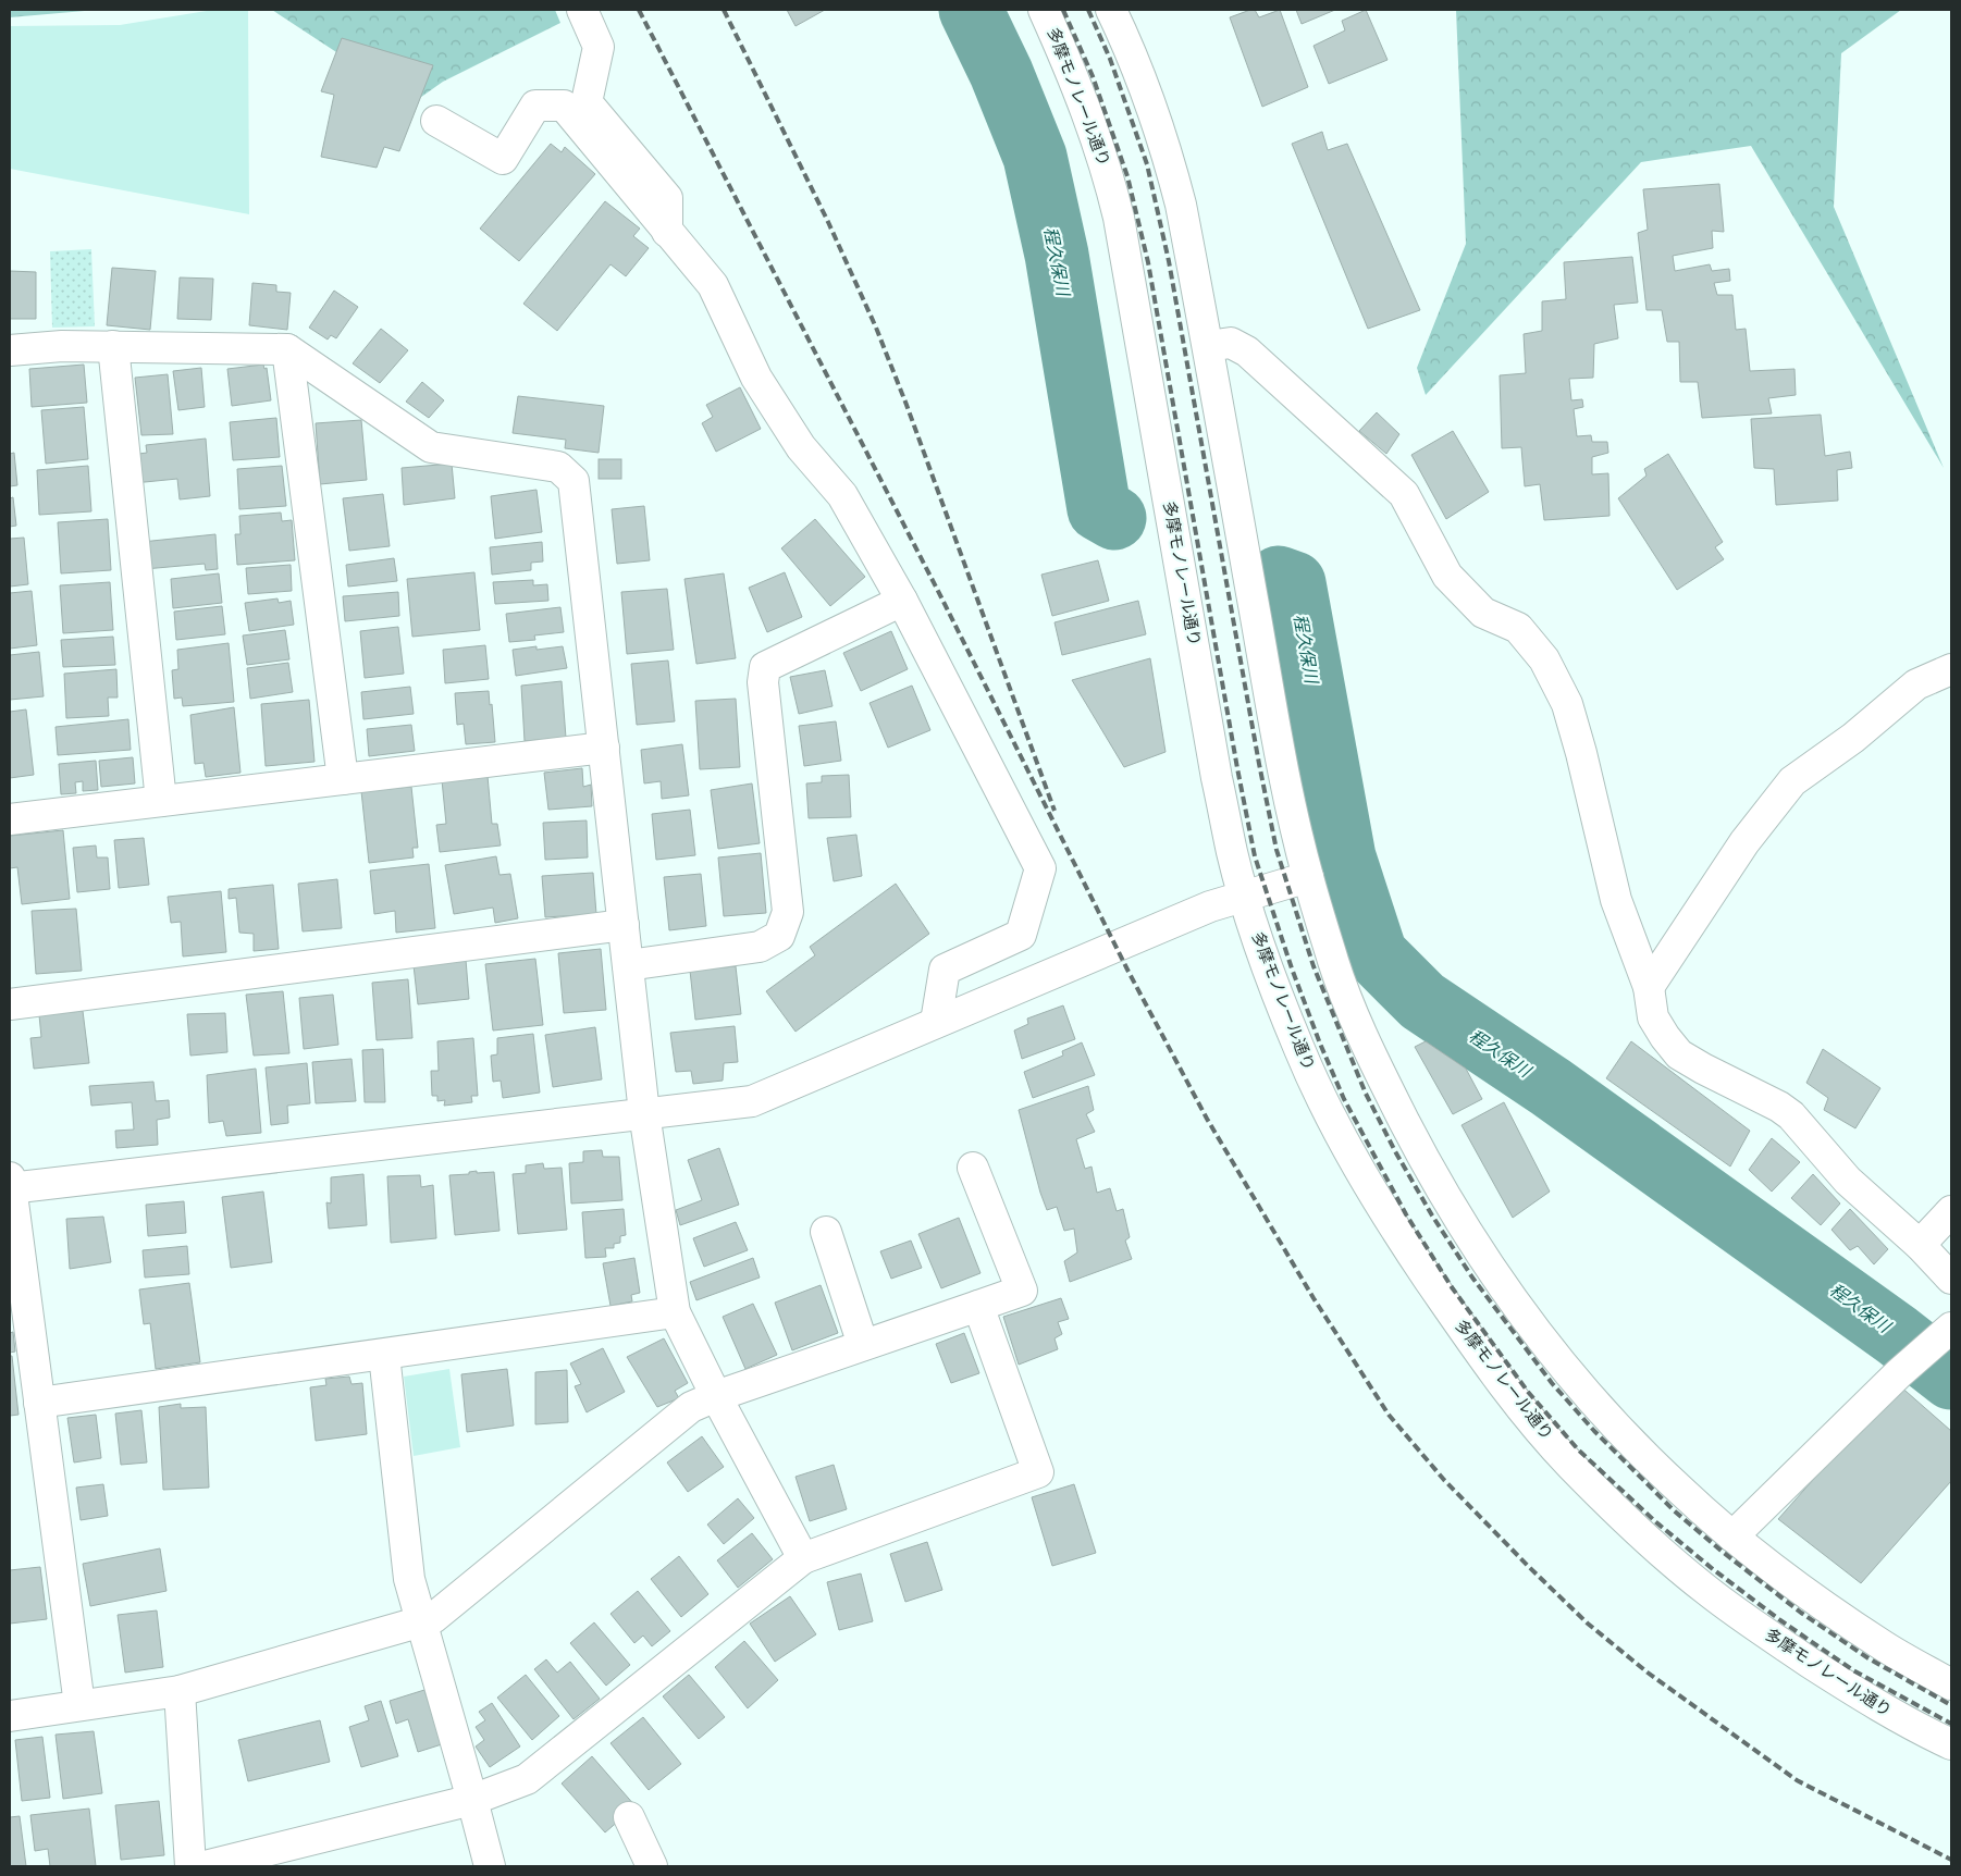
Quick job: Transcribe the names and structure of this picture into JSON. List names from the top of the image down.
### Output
{
  "streets": {
    "street": ["多摩モノレール通り"]
  },
  "water": ["程久保川"]
}
